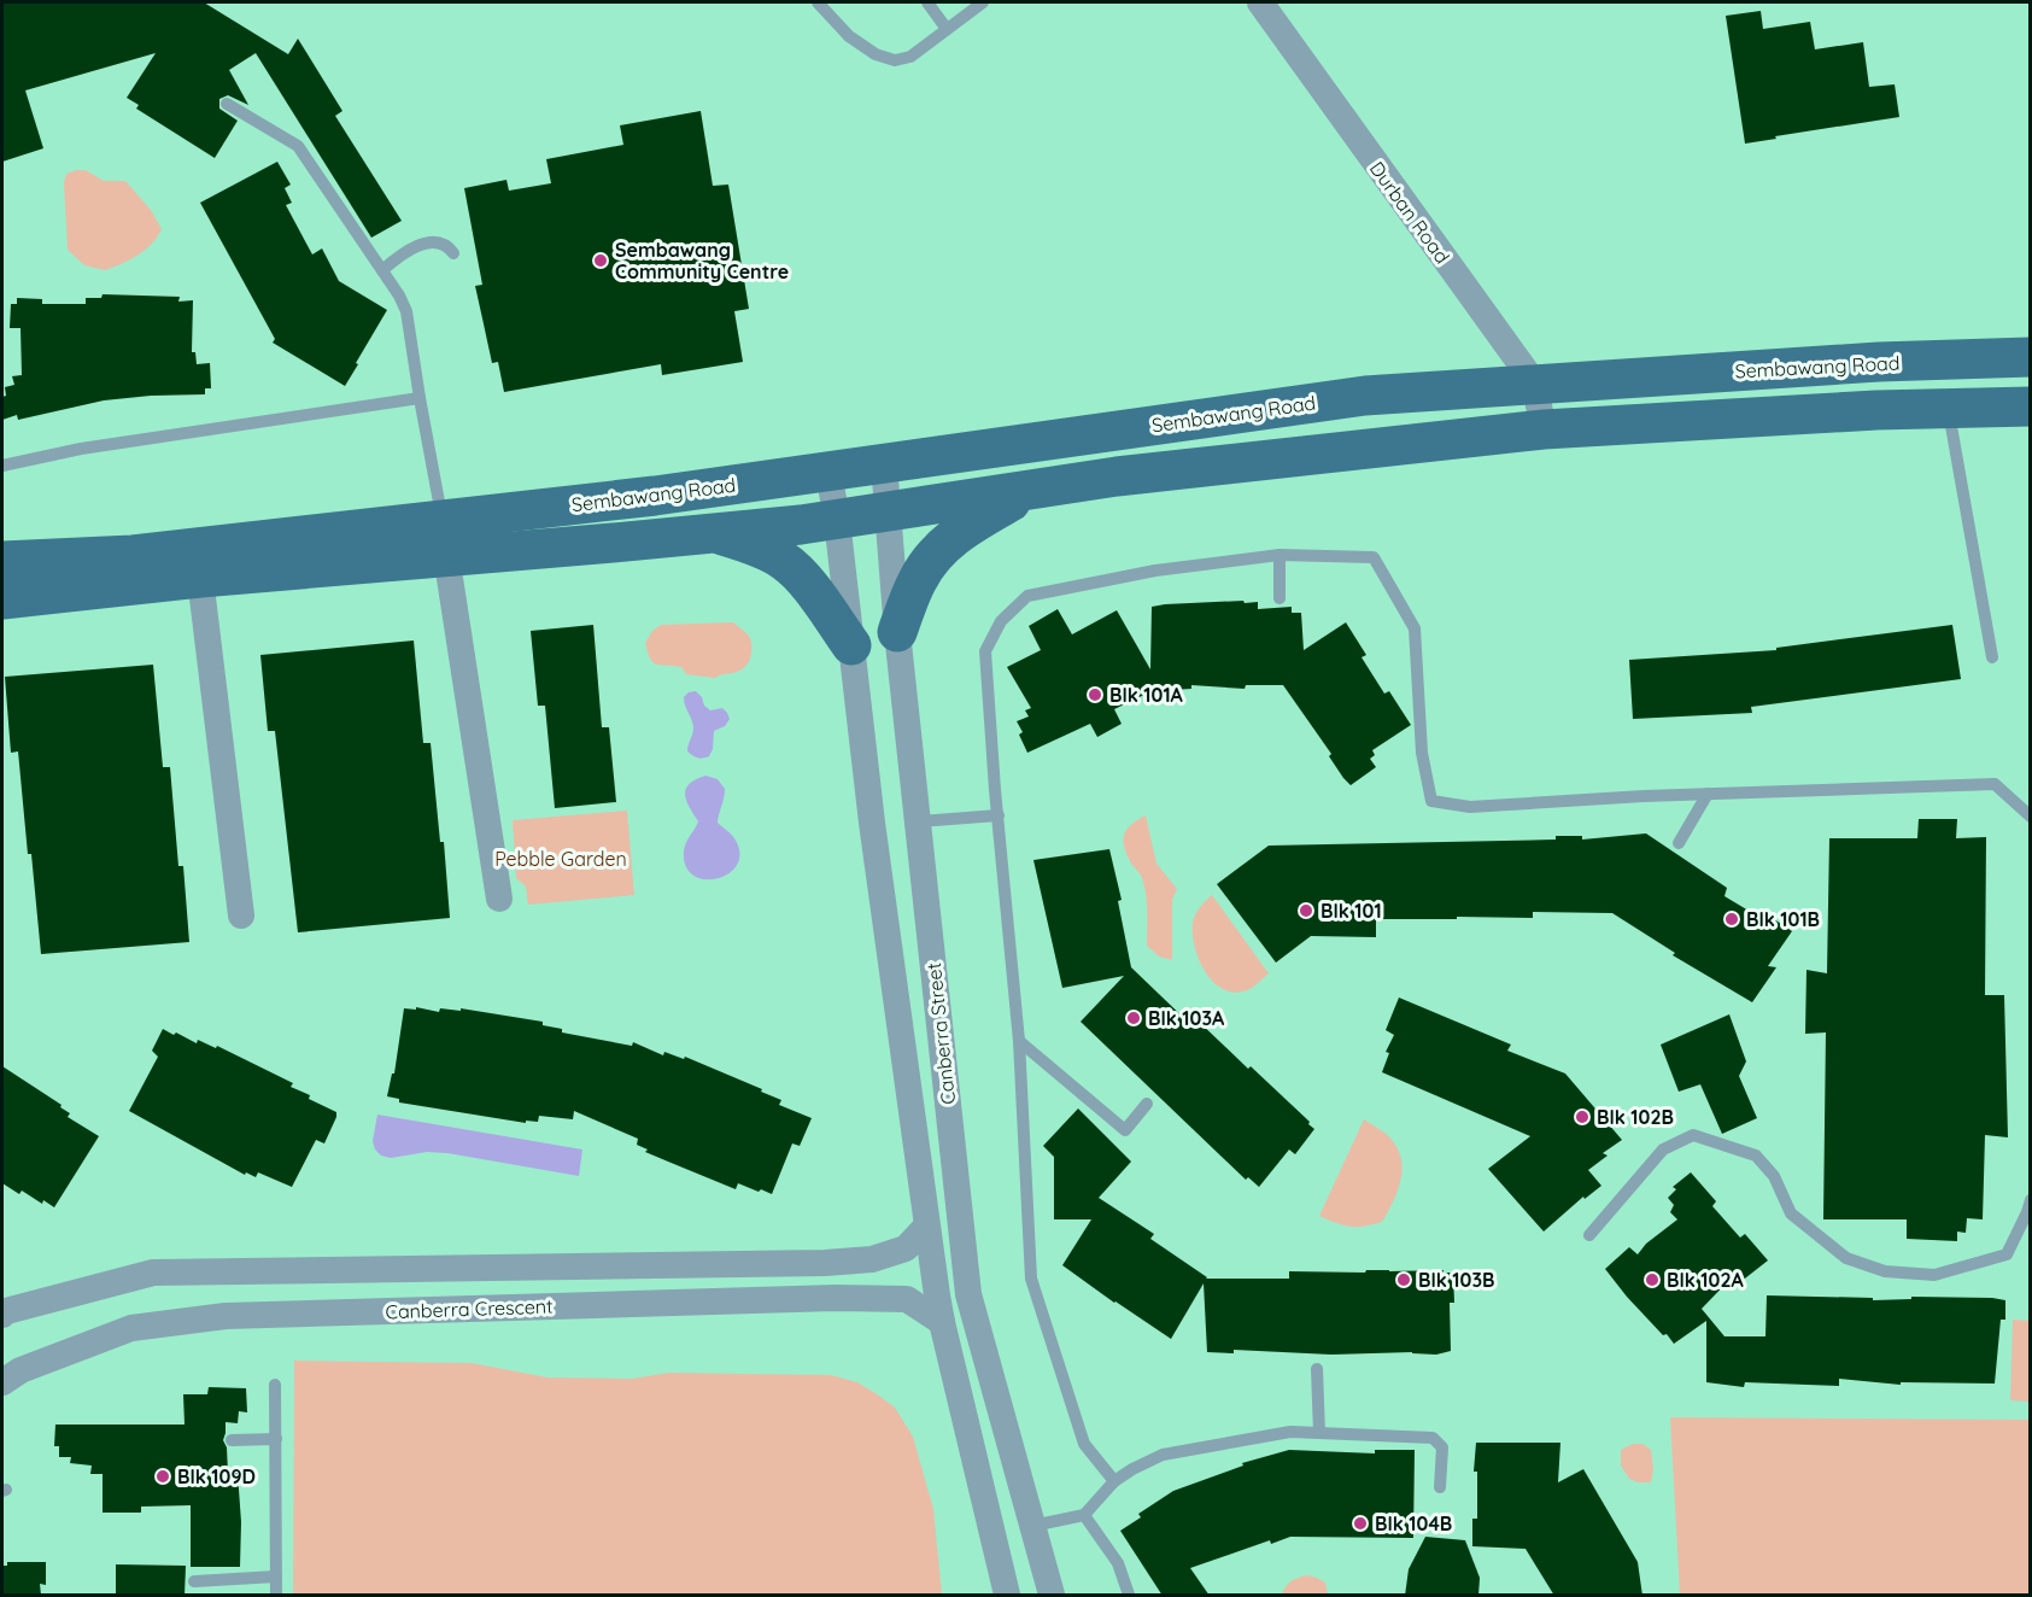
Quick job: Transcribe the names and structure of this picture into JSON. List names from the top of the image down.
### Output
{
  "streets": {
    "main road": ["Sembawang Road"],
    "street": ["Durban Road", "Canberra Street", "Canberra Crescent"]
  },
  "crossings": [
    ["Durban Road", "Sembawang Road"],
    ["Sembawang Road", "Canberra Street"],
    ["Canberra Street", "Canberra Crescent"]
  ],
  "parks": ["Pebble Garden"],
  "places": [
    "Sembawang Community Centre",
    "Blk 101A",
    "Blk 101",
    "Blk 101B",
    "Blk 103A",
    "Blk 102B",
    "Blk 103B",
    "Blk 102A",
    "Blk 109D",
    "Blk 104B"
  ]
}
